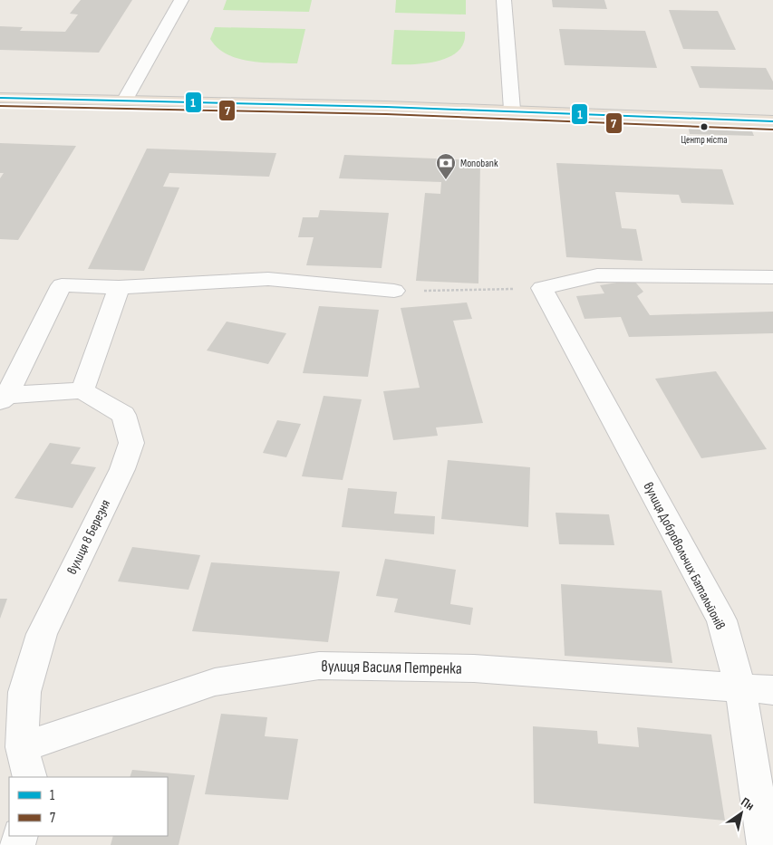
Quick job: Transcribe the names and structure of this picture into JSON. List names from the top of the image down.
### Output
{
  "streets": {
    "street": ["вулиця 8 Березня", "вулиця Добровольчих Батальйонів", "вулиця Василя Петренка"]
  },
  "crossings": [
    ["вулиця 8 Березня", "вулиця Василя Петренка"],
    ["вулиця Добровольчих Батальйонів", "вулиця Василя Петренка"]
  ],
  "places": {
    "other": ["Центр міста"],
    "bank": ["Monobank"]
  },
  "lines": ["transit line 1", "transit line 7"],
  "legend": ["1", "7"],
  "north": "top right"
}
